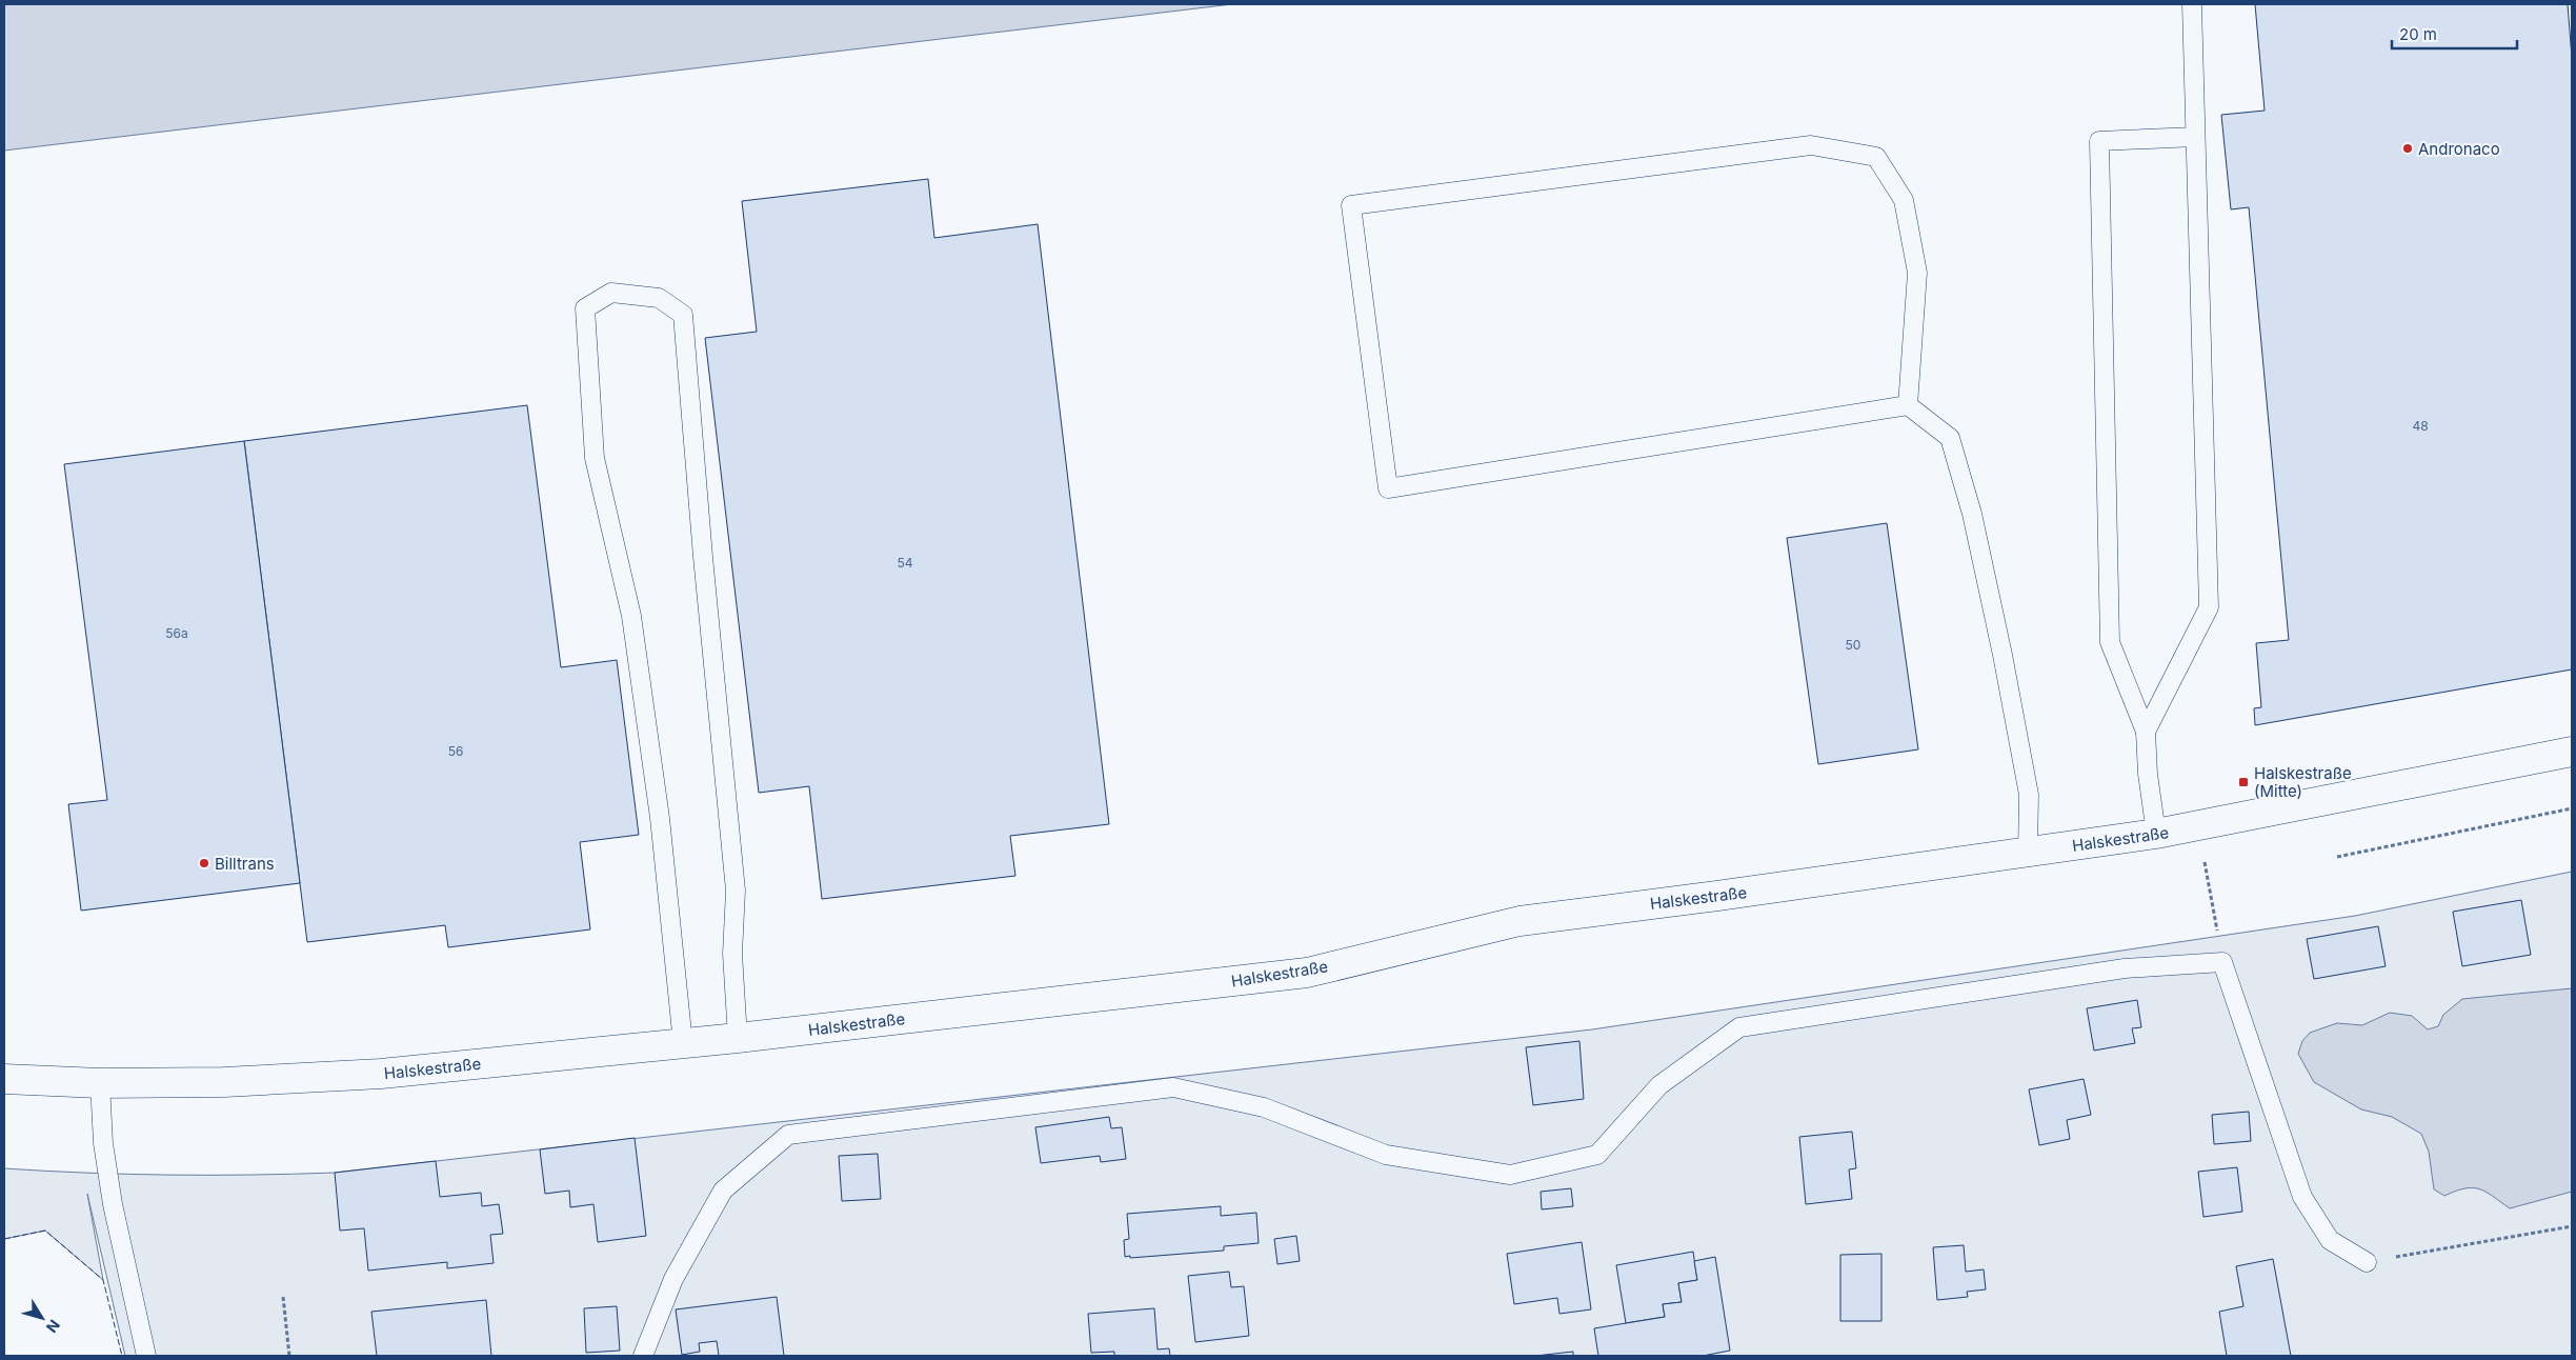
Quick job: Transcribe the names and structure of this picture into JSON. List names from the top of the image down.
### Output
{
  "streets": {
    "street": ["Halskestraße"]
  },
  "places": {
    "other": ["Andronaco", "Billtrans"],
    "transit": ["Halskestraße (Mitte)"]
  },
  "house_numbers": [
    "48",
    "54",
    "56a",
    "50",
    "56"
  ],
  "scale_bar": "20 m",
  "north": "bottom right"
}
